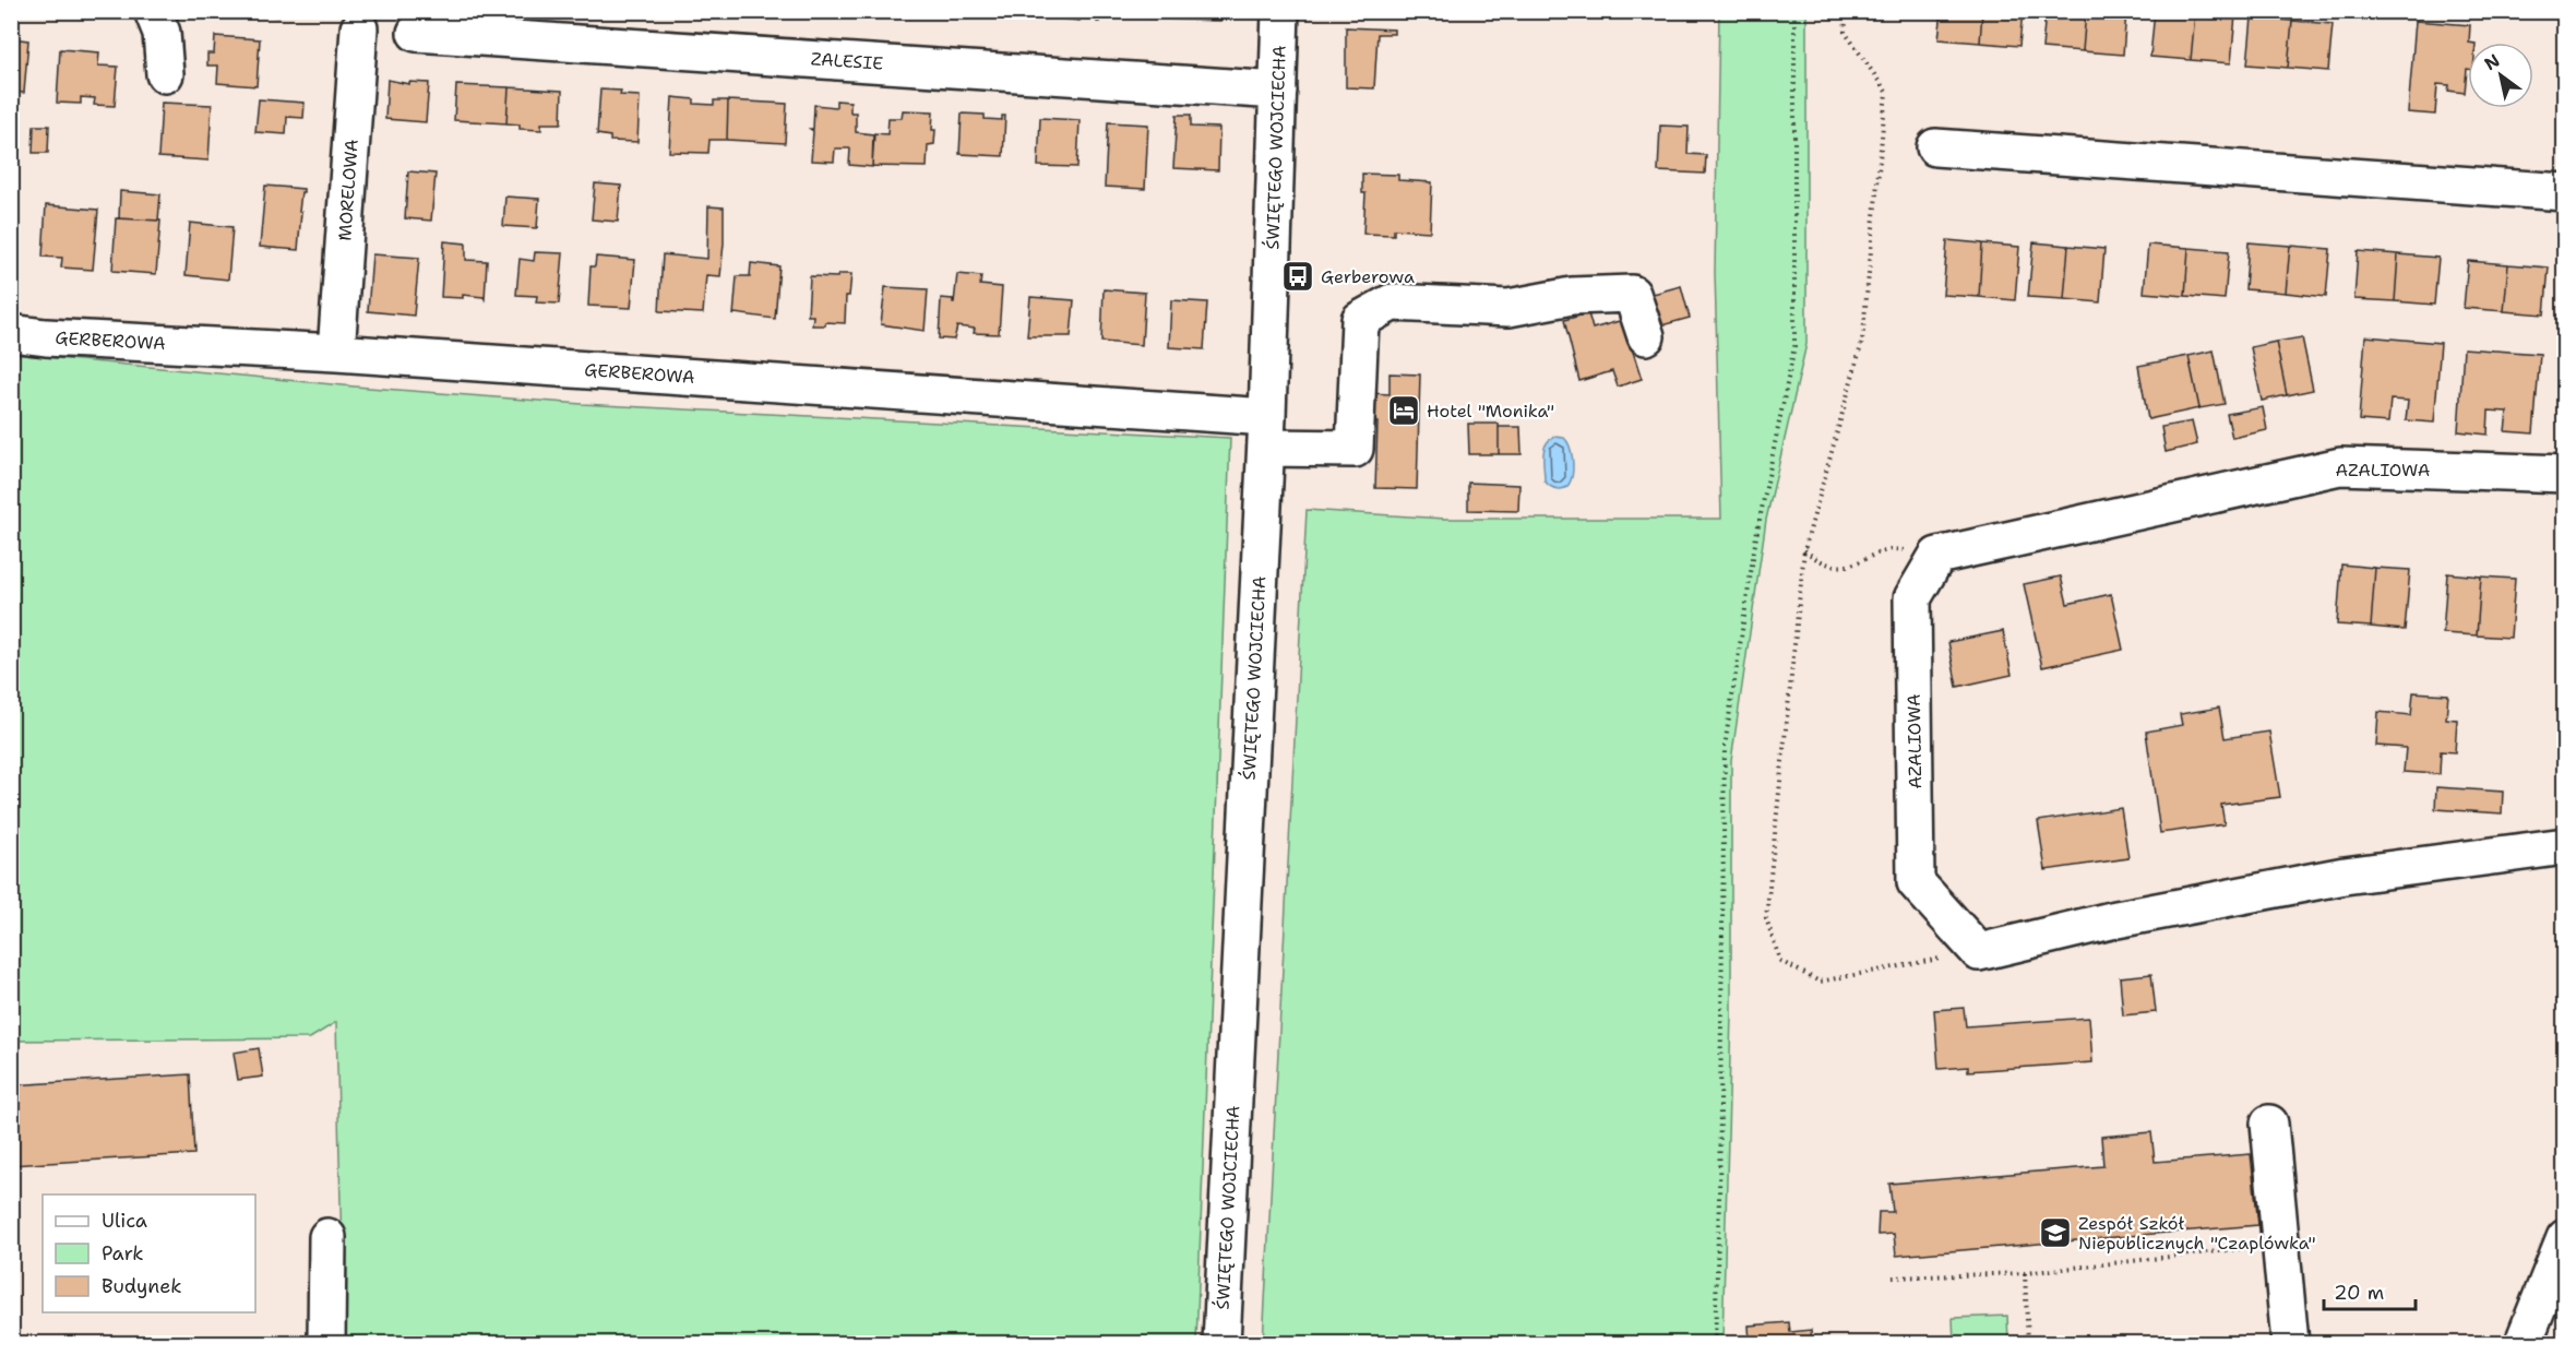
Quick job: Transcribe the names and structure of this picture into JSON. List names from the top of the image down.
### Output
{
  "streets": {
    "street": [
      "ZALESIE",
      "ŚWIĘTEGO WOJCIECHA",
      "MORELOWA",
      "GERBEROWA",
      "AZALIOWA"
    ]
  },
  "crossings": [
    ["ZALESIE", "ŚWIĘTEGO WOJCIECHA"],
    ["ŚWIĘTEGO WOJCIECHA", "GERBEROWA"],
    ["MORELOWA", "GERBEROWA"]
  ],
  "places": {
    "bus stop": ["Gerberowa"],
    "hotel": ["Hotel \"Monika\""],
    "school or university": ["Zespół Szkół Niepublicznych \"Czaplówka\""]
  },
  "legend": ["Ulica", "Park", "Budynek"],
  "scale_bar": "20 m",
  "north": "top left"
}
